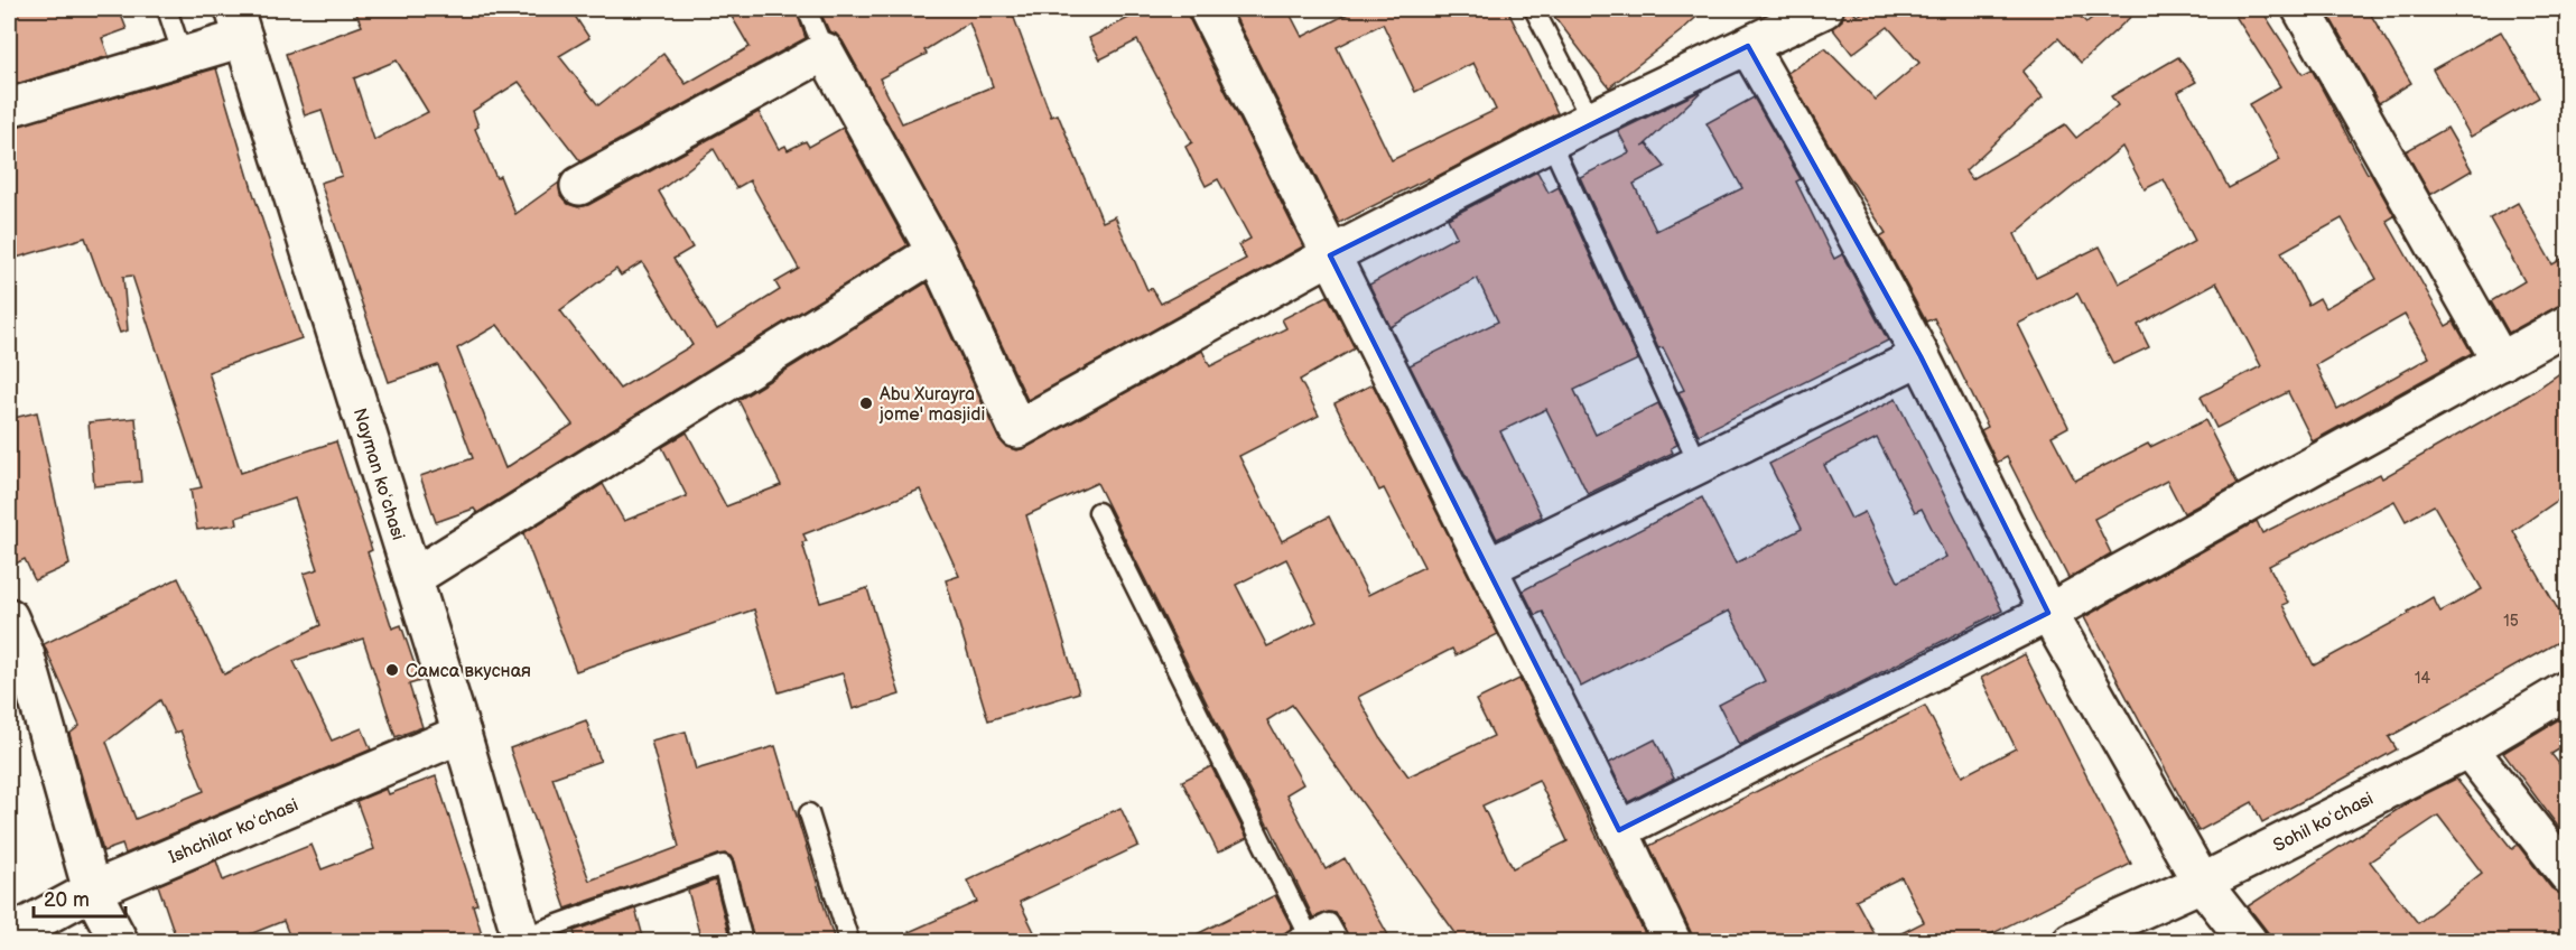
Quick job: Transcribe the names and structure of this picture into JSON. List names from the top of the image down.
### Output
{
  "streets": {
    "street": ["Nayman koʻchasi", "Sohil koʻchasi", "Ishchilar koʻchasi"]
  },
  "crossings": [
    ["Nayman koʻchasi", "Ishchilar koʻchasi"]
  ],
  "places": ["Abu Xurayra jome' masjidi", "Самса вкусная"],
  "house_numbers": ["15", "14"],
  "scale_bar": "20 m"
}
